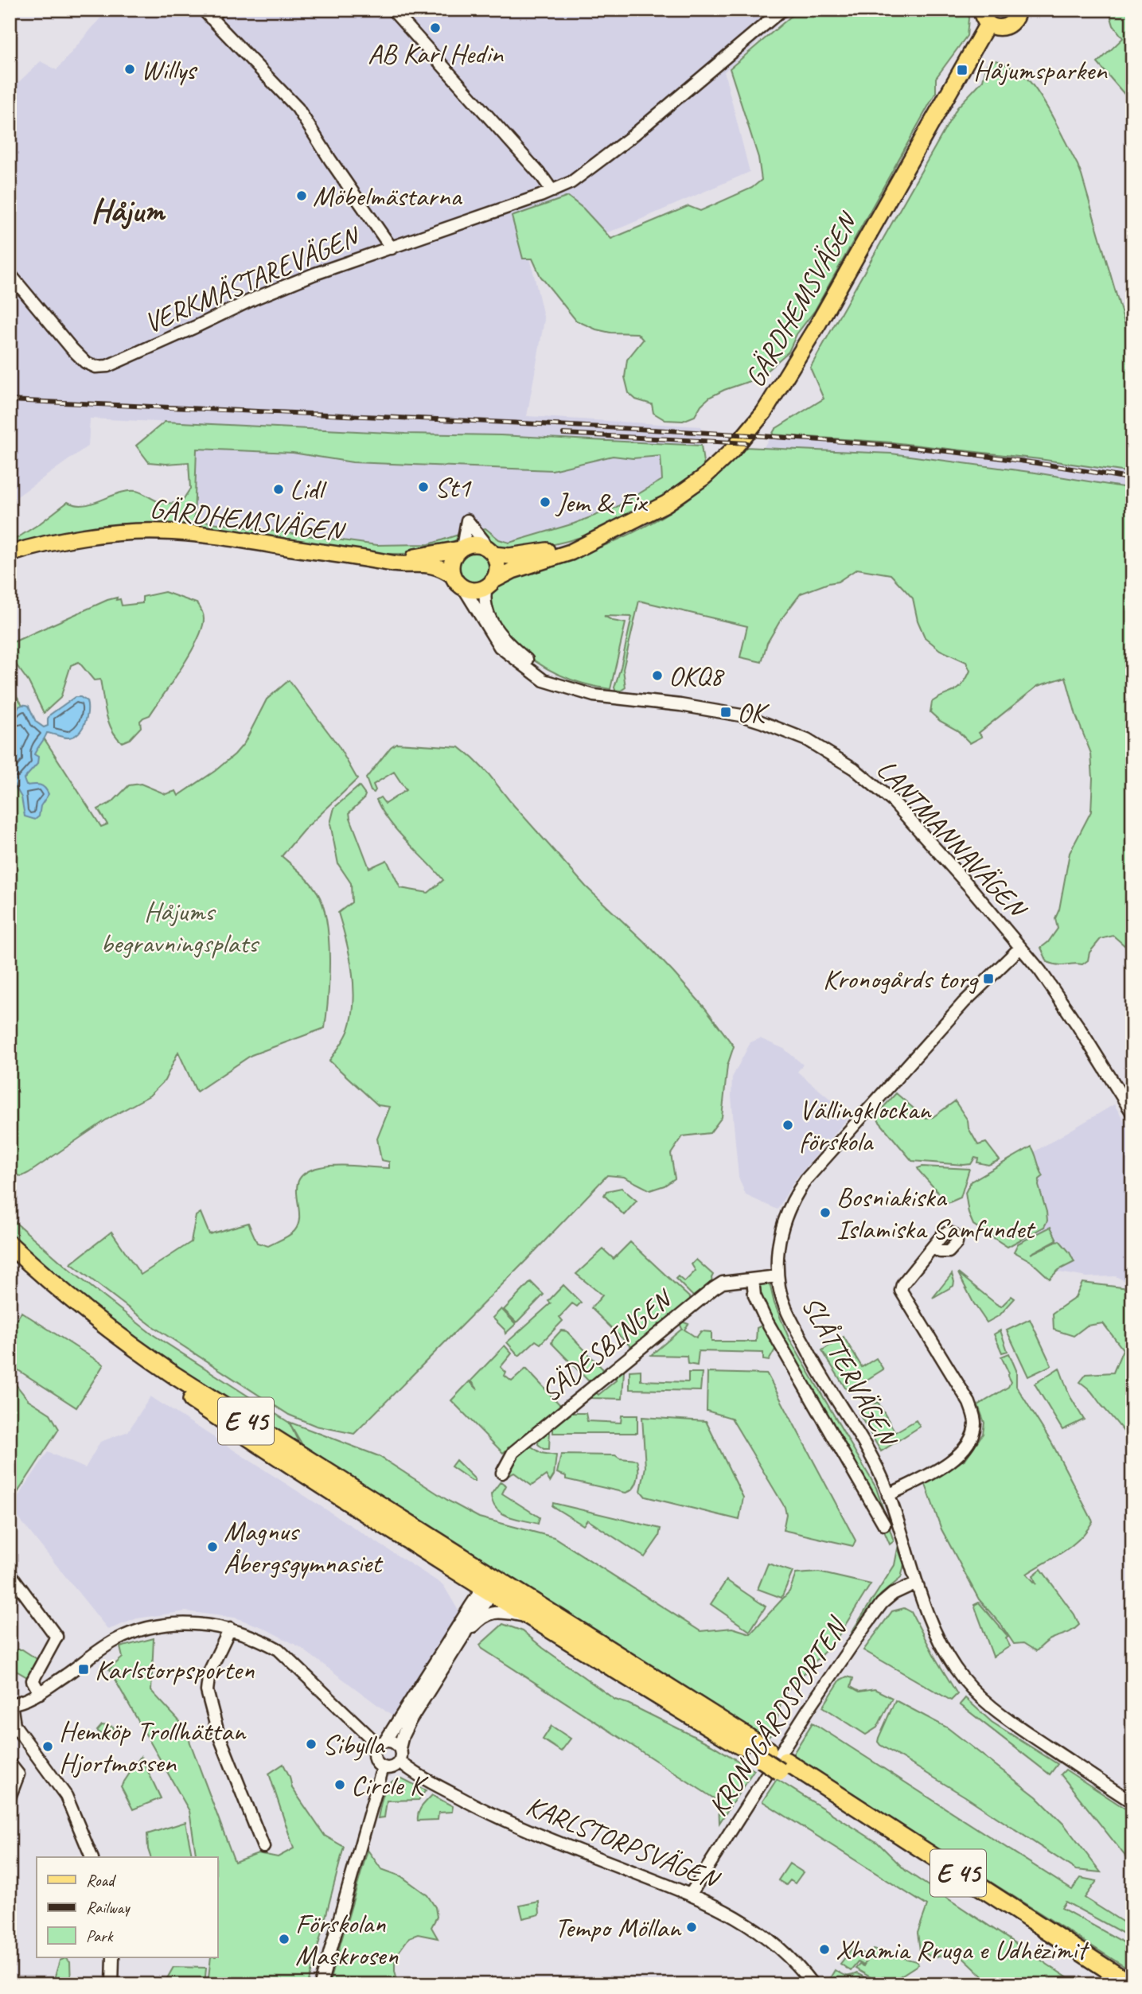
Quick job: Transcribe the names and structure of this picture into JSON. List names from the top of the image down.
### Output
{
  "streets": {
    "highway": ["E 45"],
    "main road": ["GÄRDHEMSVÄGEN"],
    "street": [
      "VERKMÄSTAREVÄGEN",
      "LANTMANNAVÄGEN",
      "SÄDESBINGEN",
      "SLÅTTERVÄGEN",
      "KRONOGÅRDSPORTEN",
      "KARLSTORPSVÄGEN"
    ]
  },
  "crossings": [
    ["GÄRDHEMSVÄGEN", "LANTMANNAVÄGEN"],
    ["LANTMANNAVÄGEN", "SLÅTTERVÄGEN"],
    ["SÄDESBINGEN", "SLÅTTERVÄGEN"],
    ["SLÅTTERVÄGEN", "KRONOGÅRDSPORTEN"],
    ["KRONOGÅRDSPORTEN", "KARLSTORPSVÄGEN"]
  ],
  "districts": ["Håjum"],
  "parks": ["Håjums begravningsplats"],
  "places": {
    "other": [
      "AB Karl Hedin",
      "Willys",
      "Möbelmästarna",
      "St1",
      "Lidl",
      "Jem & Fix",
      "OKQ8",
      "Vällingklockan förskola",
      "Bosniakiska Islamiska Samfundet",
      "Magnus Åbergsgymnasiet",
      "Sibylla",
      "Hemköp Trollhättan Hjortmossen",
      "Circle K",
      "Tempo Möllan",
      "Förskolan Maskrosen",
      "Xhamia Rruga e Udhëzimit"
    ],
    "transit": [
      "Håjumsparken",
      "OK",
      "Kronogårds torg",
      "Karlstorpsporten"
    ]
  },
  "legend": ["Road", "Railway", "Park"]
}
